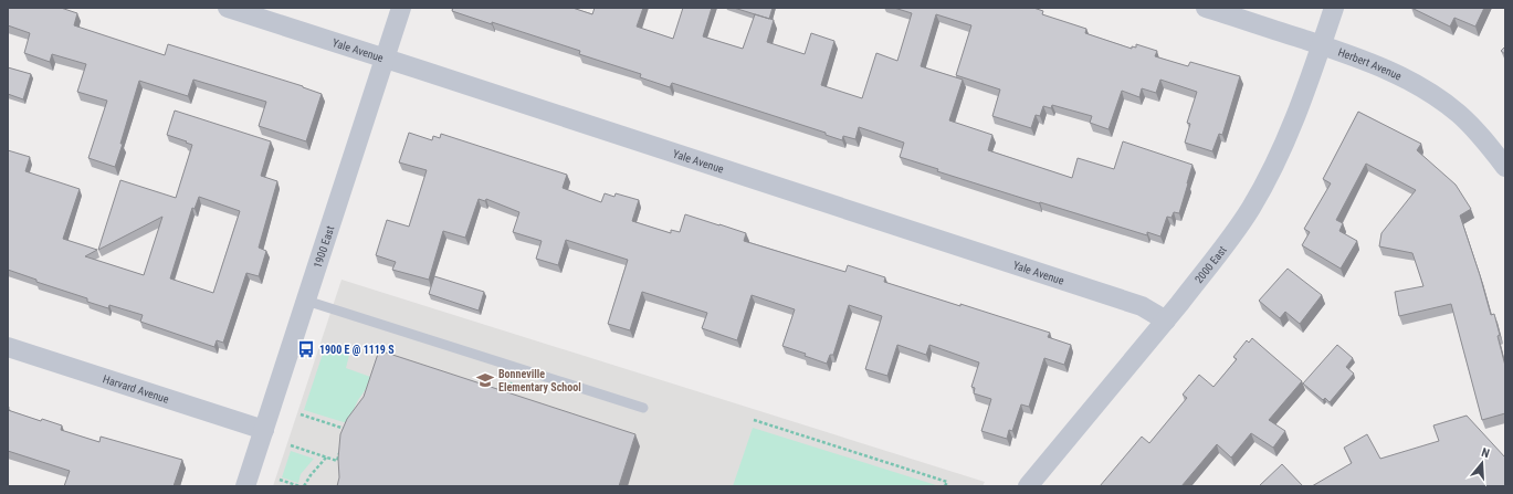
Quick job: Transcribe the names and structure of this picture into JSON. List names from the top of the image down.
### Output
{
  "streets": {
    "street": [
      "Yale Avenue",
      "Herbert Avenue",
      "1900 East",
      "2000 East",
      "Harvard Avenue"
    ]
  },
  "crossings": [
    ["Yale Avenue", "1900 East"],
    ["Yale Avenue", "2000 East"],
    ["Herbert Avenue", "2000 East"],
    ["1900 East", "Harvard Avenue"]
  ],
  "places": {
    "bus stop": ["1900 E @ 1119 S"],
    "school or university": ["Bonneville Elementary School"]
  },
  "north": "top"
}
